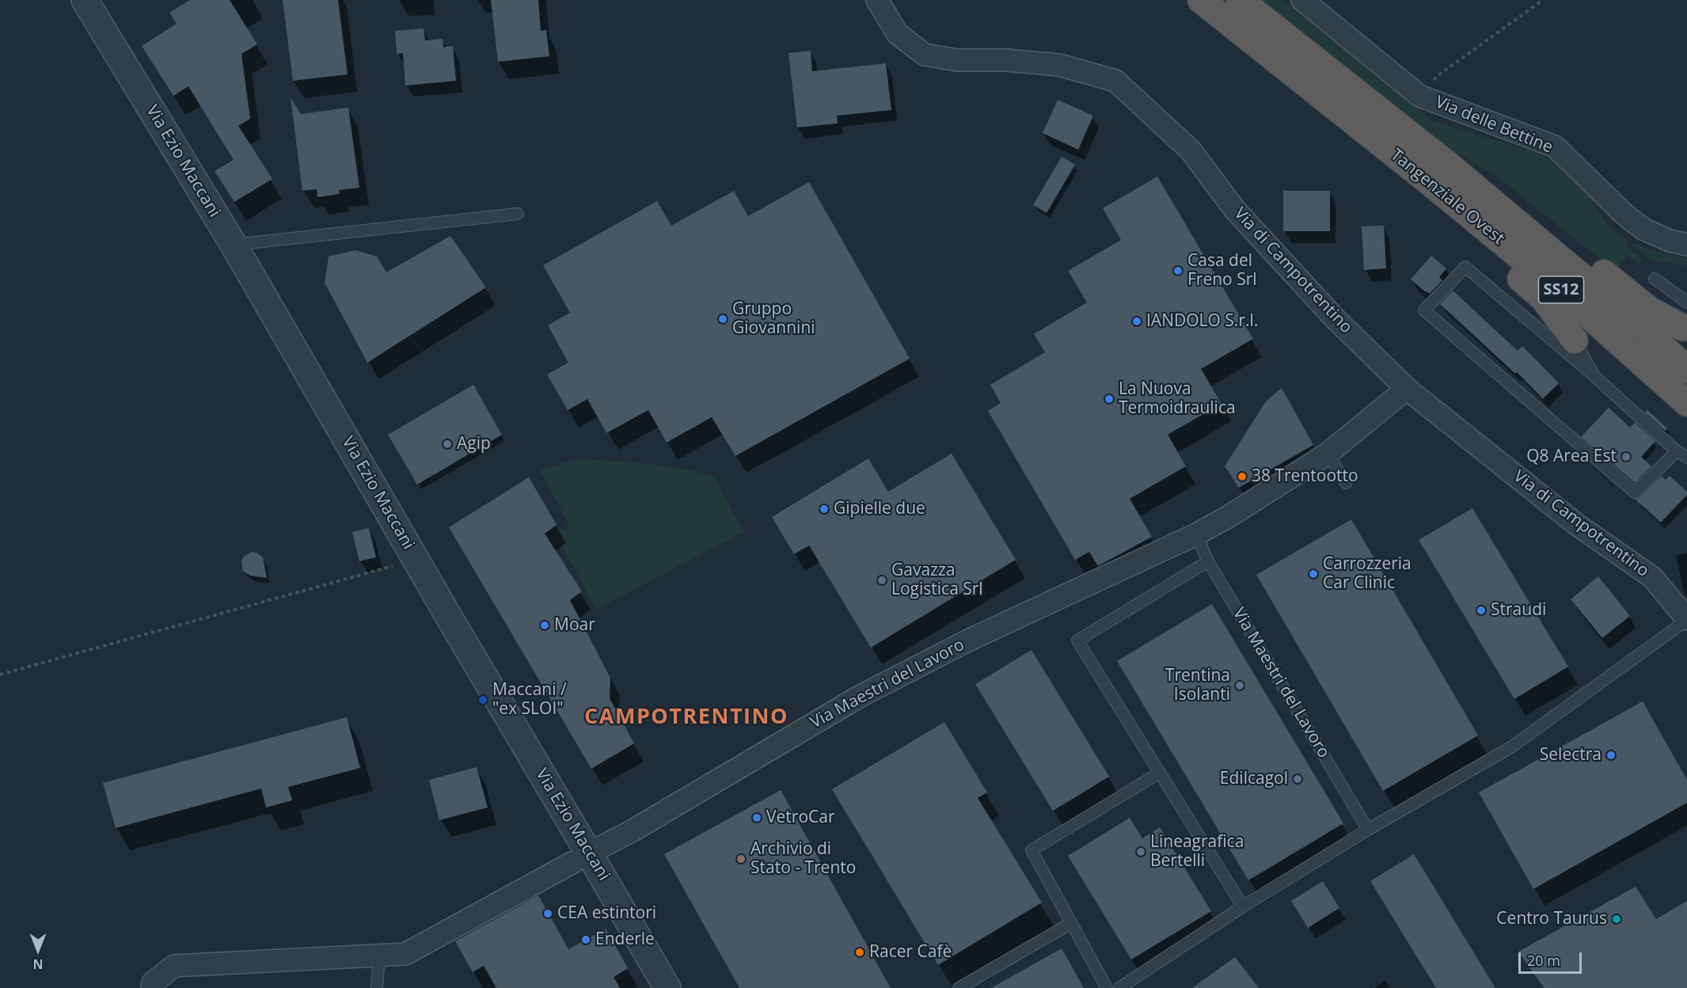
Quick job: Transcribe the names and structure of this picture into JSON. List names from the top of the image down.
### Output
{
  "streets": {
    "highway": ["Tangenziale Ovest", "SS12"],
    "street": [
      "Via delle Bettine",
      "Via Ezio Maccani",
      "Via di Campotrentino",
      "Via Maestri del Lavoro"
    ]
  },
  "crossings": [
    ["Via Ezio Maccani", "Via Maestri del Lavoro"],
    ["Via di Campotrentino", "Via Maestri del Lavoro"]
  ],
  "districts": ["CAMPOTRENTINO"],
  "places": [
    "Casa del Freno Srl",
    "Gruppo Giovannini",
    "IANDOLO S.r.l.",
    "La Nuova Termoidraulica",
    "Agip",
    "Q8 Area Est",
    "38 Trentootto",
    "Gipielle due",
    "Carrozzeria Car Clinic",
    "Gavazza Logistica Srl",
    "Straudi",
    "Moar",
    "Trentina Isolanti",
    "Maccani / \"ex SLOI\"",
    "Selectra",
    "Edilcagol",
    "VetroCar",
    "Lineagrafica Bertelli",
    "Archivio di Stato - Trento",
    "CEA estintori",
    "Centro Taurus",
    "Enderle",
    "Racer Cafè"
  ],
  "scale_bar": "20 m",
  "north": "bottom"
}
